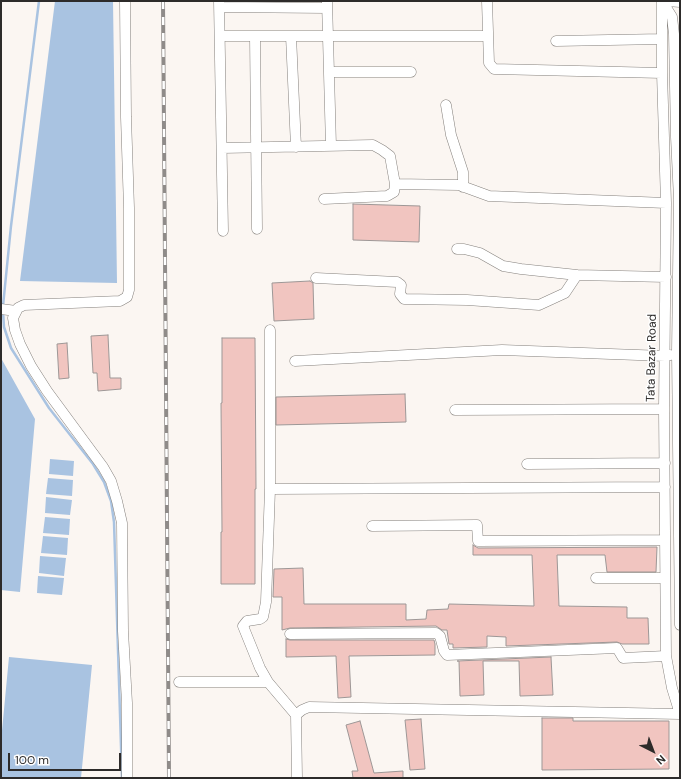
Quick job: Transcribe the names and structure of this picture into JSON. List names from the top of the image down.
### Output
{
  "streets": {
    "street": ["Tata Bazar Road"]
  },
  "scale_bar": "100 m",
  "north": "bottom right"
}
